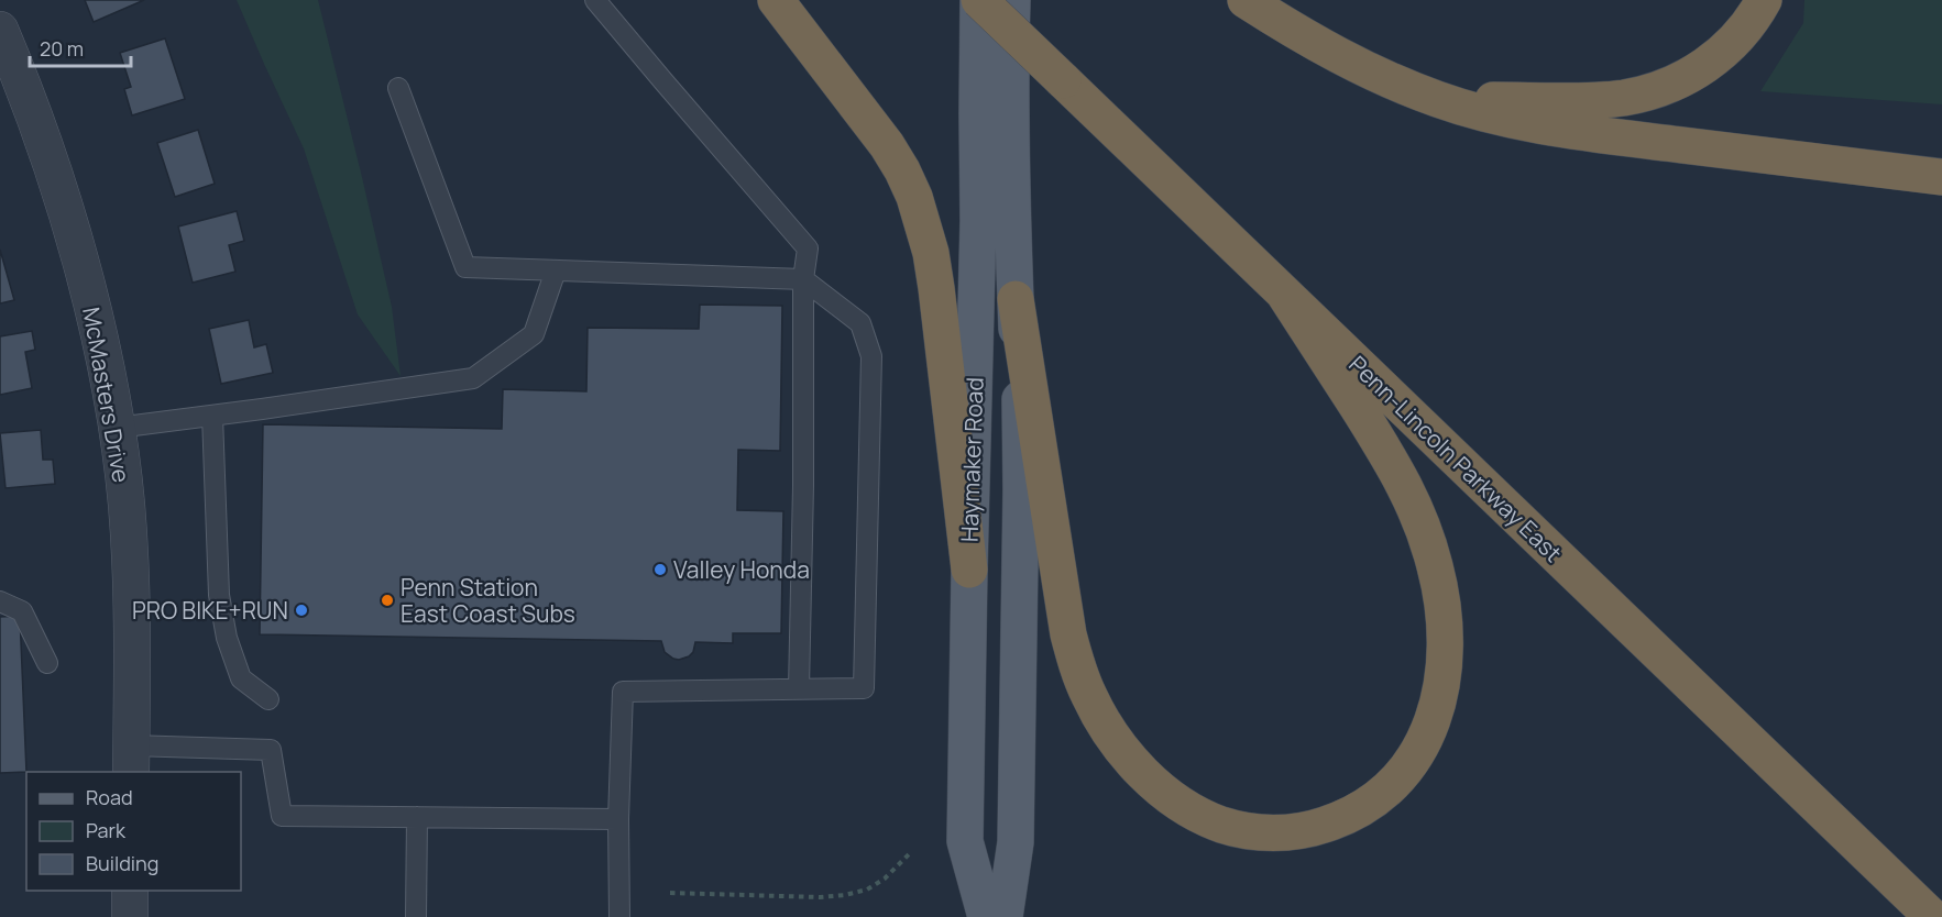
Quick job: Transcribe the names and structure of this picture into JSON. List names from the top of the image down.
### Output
{
  "streets": {
    "highway": ["Penn-Lincoln Parkway East"],
    "main road": ["Haymaker Road"],
    "street": ["McMasters Drive"]
  },
  "crossings": [
    ["Penn-Lincoln Parkway East", "Haymaker Road"]
  ],
  "places": ["Valley Honda", "Penn Station East Coast Subs", "PRO BIKE+RUN"],
  "legend": ["Road", "Park", "Building"],
  "scale_bar": "20 m"
}
